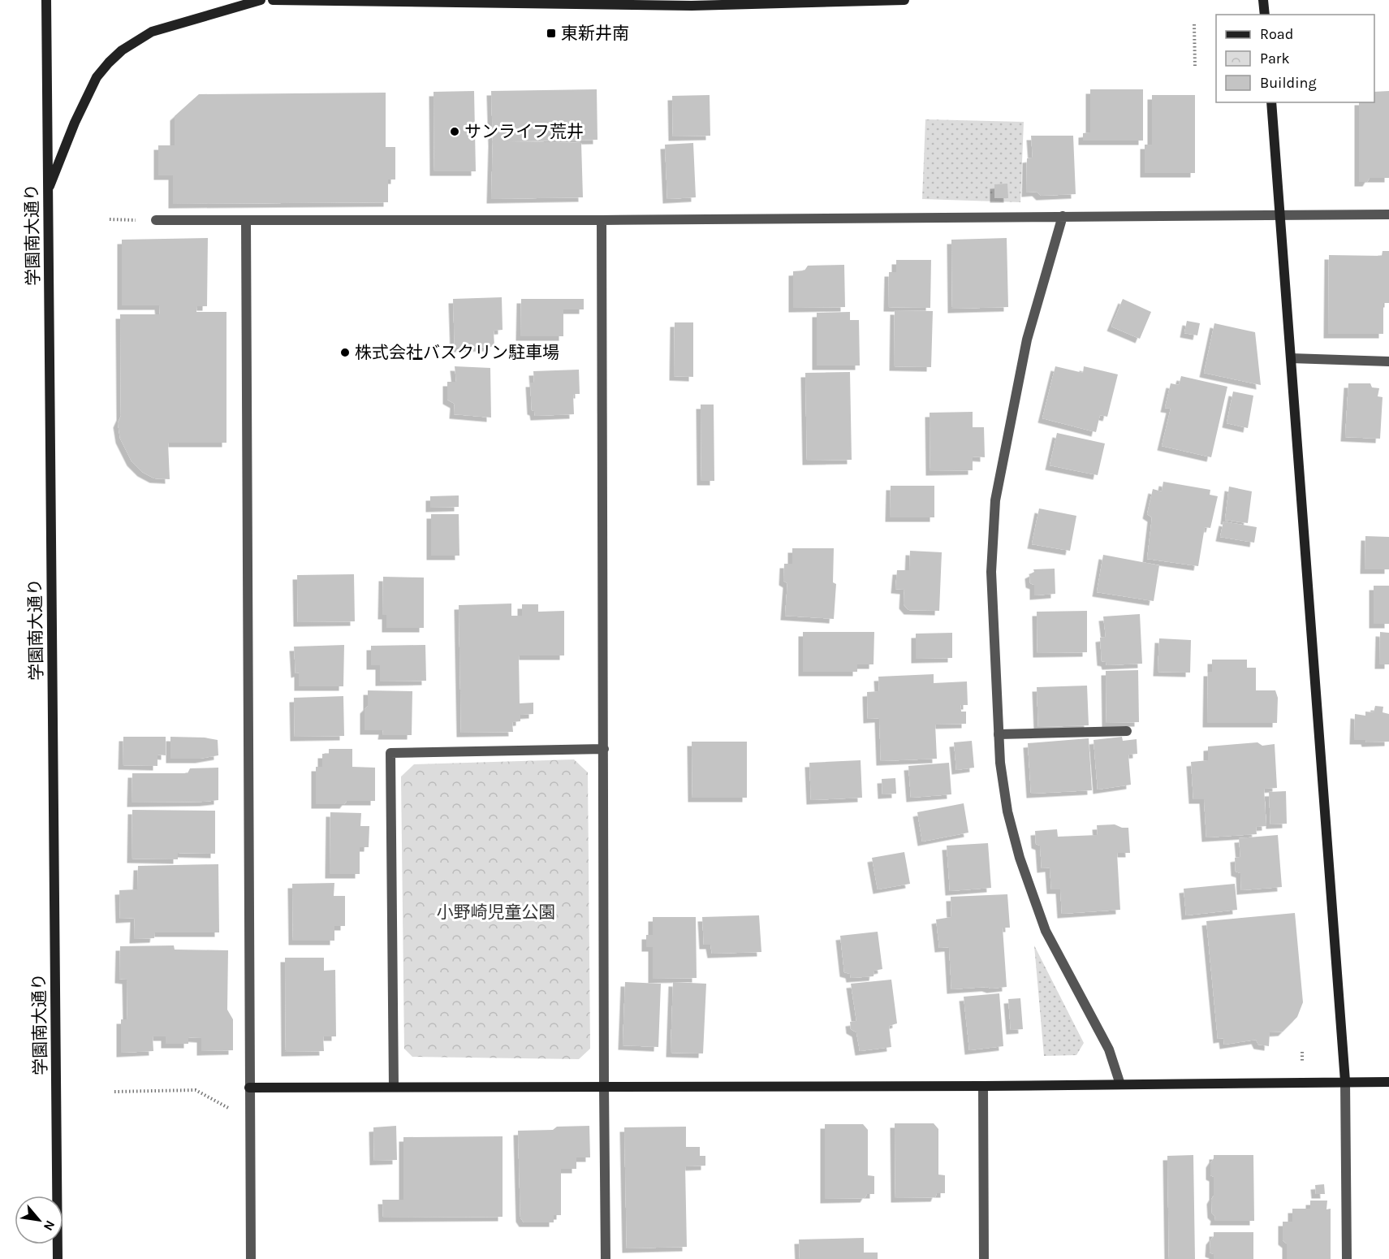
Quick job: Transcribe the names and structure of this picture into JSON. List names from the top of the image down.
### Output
{
  "streets": {
    "main road": ["学園南大通り"]
  },
  "parks": ["小野崎児童公園"],
  "places": {
    "transit": ["東新井南"],
    "other": ["サンライフ荒井", "株式会社バスクリン駐車場"]
  },
  "legend": ["Road", "Park", "Building"],
  "north": "bottom right"
}
